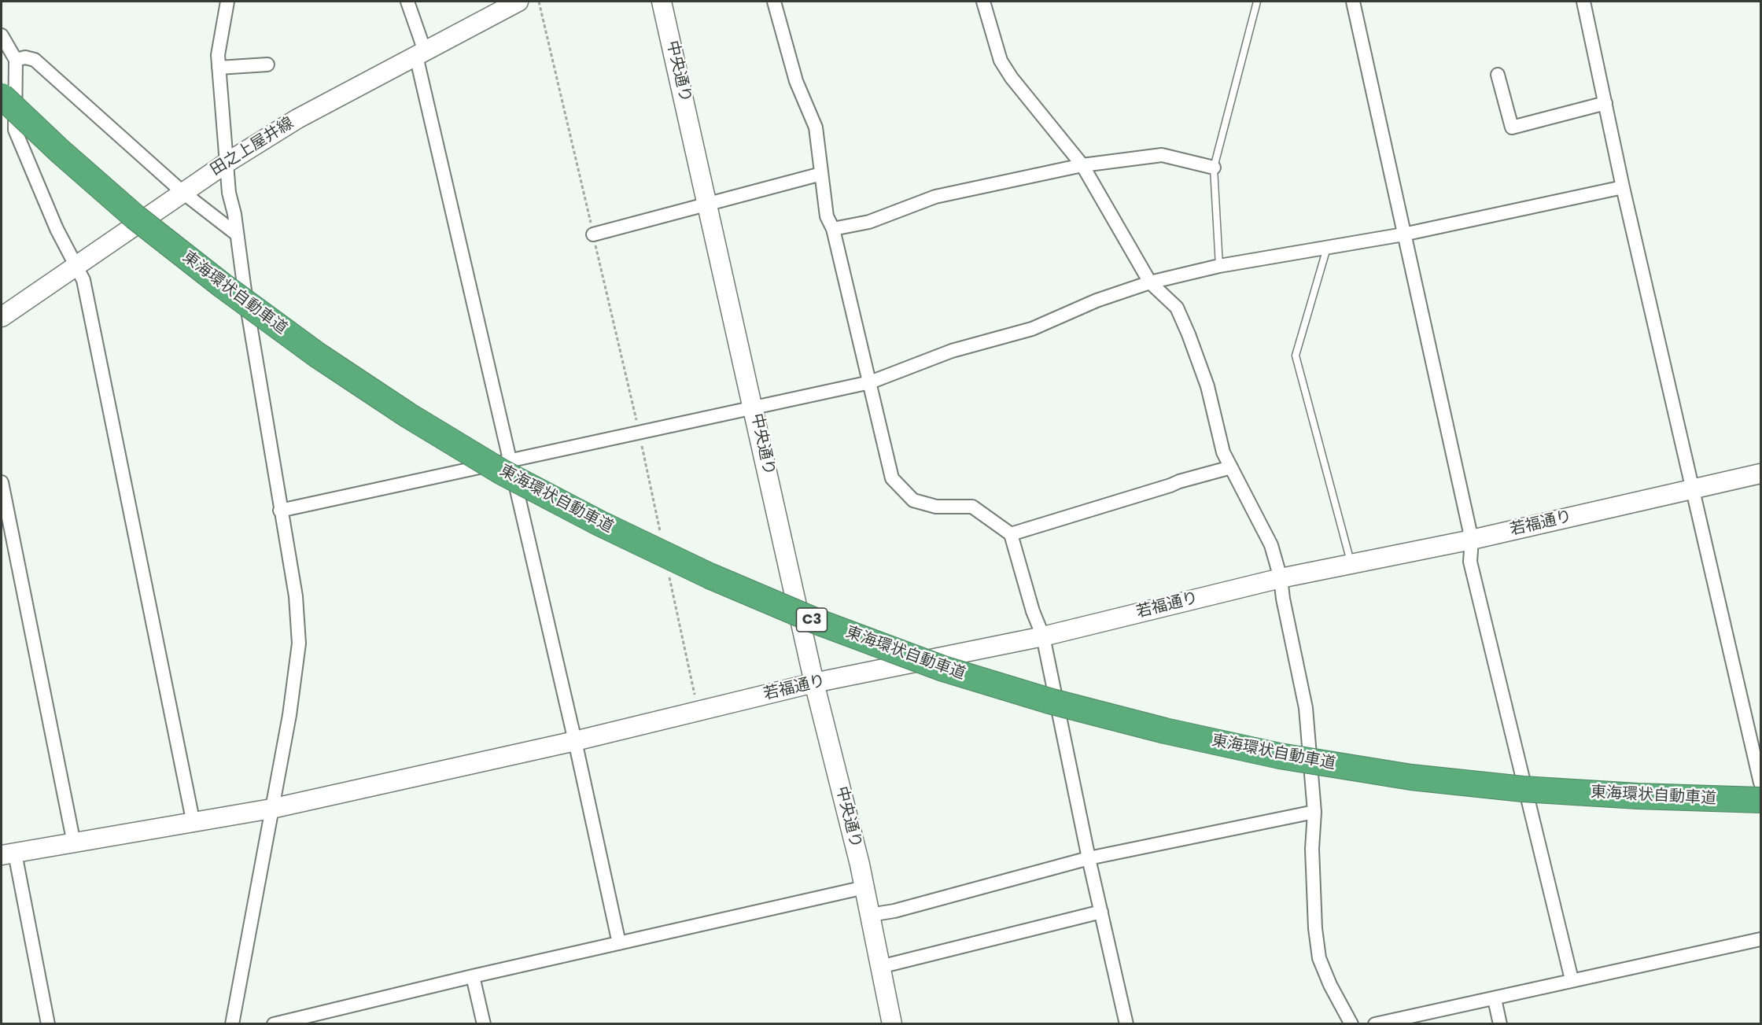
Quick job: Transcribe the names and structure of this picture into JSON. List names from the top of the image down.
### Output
{
  "streets": {
    "highway": ["東海環状自動車道", "C3"],
    "street": ["中央通り", "田之上屋井線", "若福通り"]
  },
  "crossings": [
    ["中央通り", "若福通り"]
  ]
}
